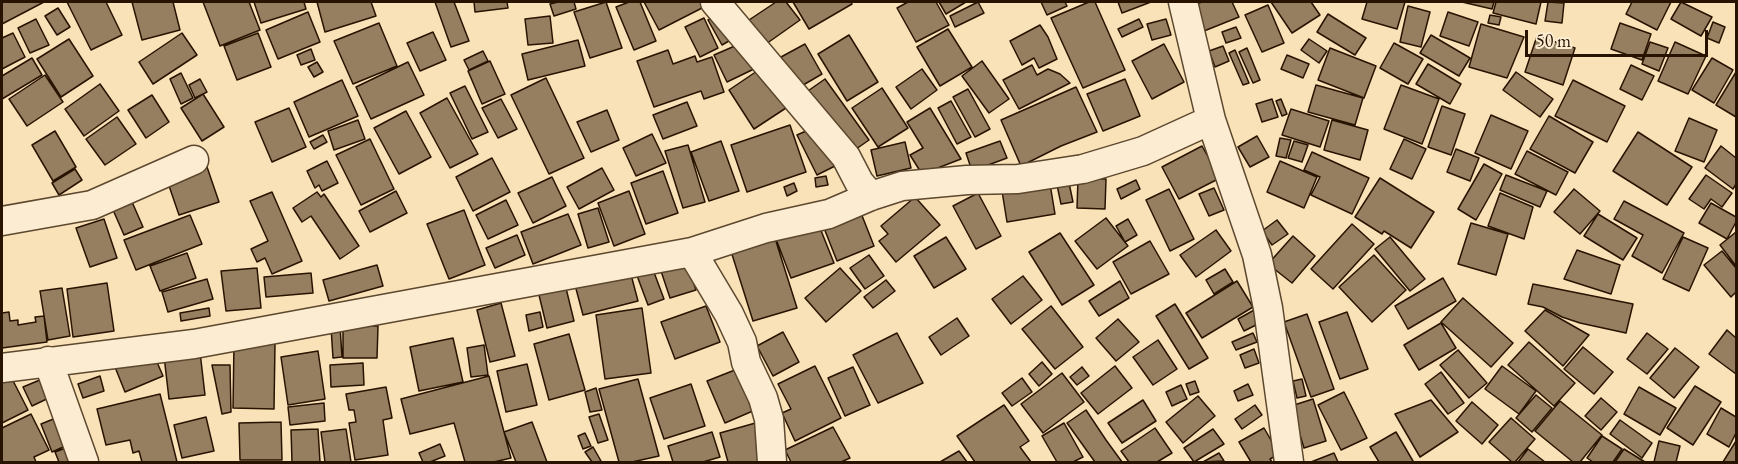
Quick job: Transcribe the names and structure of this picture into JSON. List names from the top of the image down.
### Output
{
  "scale_bar": "50 m"
}
